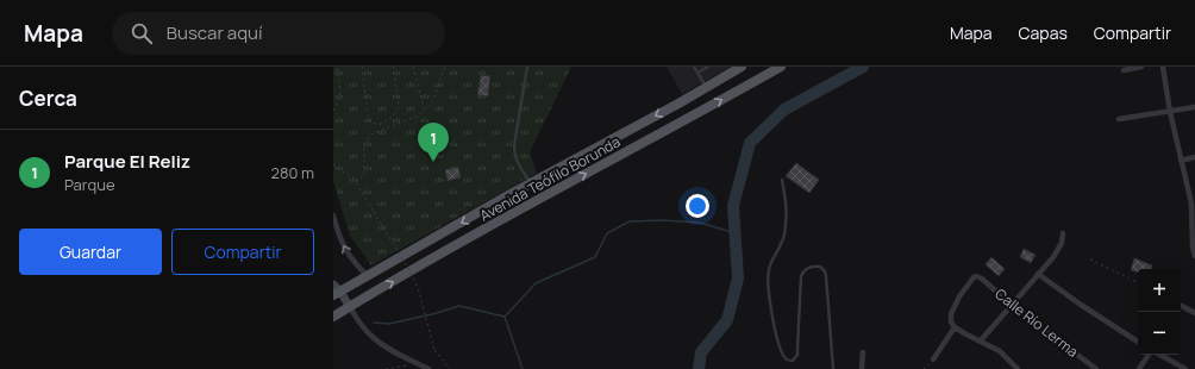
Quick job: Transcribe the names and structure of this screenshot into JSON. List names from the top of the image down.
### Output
{
  "streets": {
    "main road": ["Avenida Teófilo Borunda"],
    "street": ["Calle Río Lerma"]
  },
  "page": {
    "header": "Mapa",
    "search": "Buscar aquí",
    "nav": ["Mapa", "Capas", "Compartir"],
    "heading": "Cerca",
    "pins": "1",
    "list": [
      {
        "mark": "1",
        "name": "Parque El Reliz",
        "note": "Parque",
        "value": "280 m"
      }
    ],
    "buttons": ["Guardar", "Compartir"],
    "map_buttons": ["+", "−"]
  }
}
